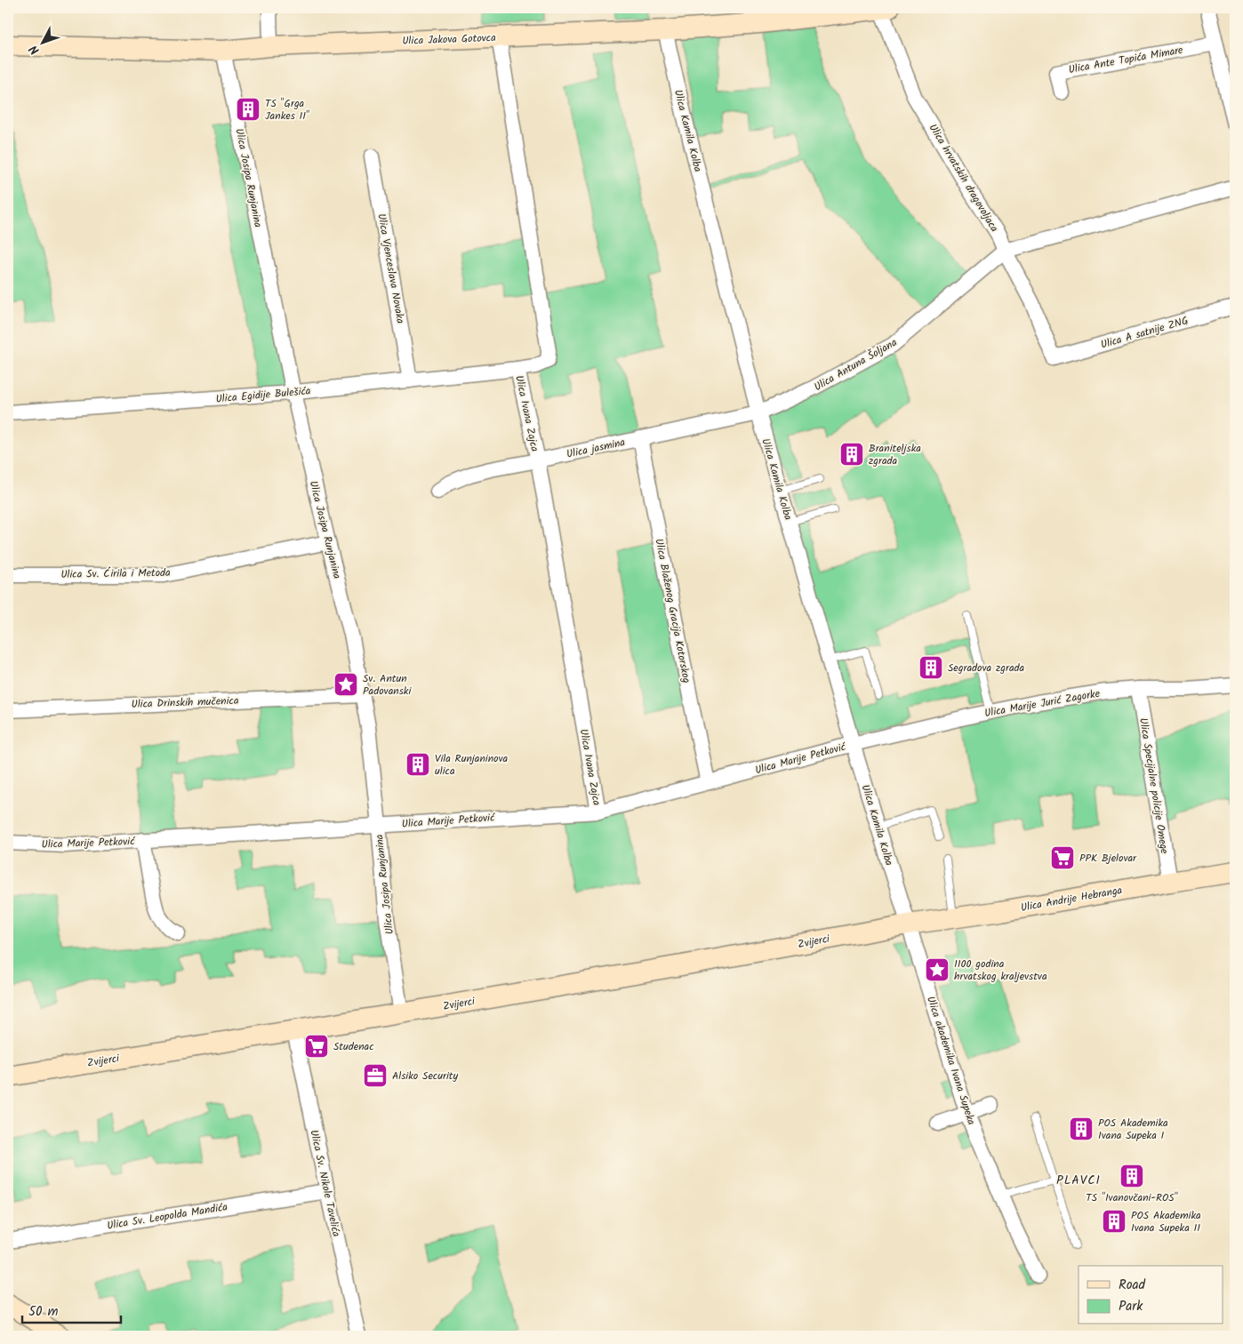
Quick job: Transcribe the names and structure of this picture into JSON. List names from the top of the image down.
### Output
{
  "streets": {
    "main road": ["Ulica Jakova Gotovca", "Ulica Andrije Hebranga", "Zvijerci"],
    "street": [
      "Ulica Ante Topića Mimare",
      "Ulica Kamila Kolba",
      "Ulica Josipa Runjanina",
      "Ulica hrvatskih dragovoljaca",
      "Ulica Vjenceslava Novaka",
      "Ulica A satnije ZNG",
      "Ulica Antuna Šoljana",
      "Ulica Egidije Bulešića",
      "Ulica Ivana Zajca",
      "Ulica jasmina",
      "Ulica Sv. Ćirila i Metoda",
      "Ulica Blaženog Gracija Kotorskog",
      "Ulica Drinskih mučenica",
      "Ulica Marije Jurić Zagorke",
      "Ulica Marije Petković",
      "Ulica Specijalne policije Omege",
      "Ulica akademika Ivana Supeka",
      "Ulica Sv. Nikole Tavelića",
      "Ulica Sv. Leopolda Mandića"
    ]
  },
  "crossings": [
    ["Ulica Jakova Gotovca", "Ulica Kamila Kolba"],
    ["Ulica Jakova Gotovca", "Ulica Josipa Runjanina"],
    ["Ulica Jakova Gotovca", "Ulica hrvatskih dragovoljaca"],
    ["Ulica Jakova Gotovca", "Ulica Ivana Zajca"],
    ["Ulica Kamila Kolba", "Ulica Antuna Šoljana"],
    ["Ulica Kamila Kolba", "Ulica jasmina"],
    ["Ulica Kamila Kolba", "Ulica Marije Jurić Zagorke"],
    ["Ulica Kamila Kolba", "Ulica Marije Petković"],
    ["Ulica Kamila Kolba", "Ulica Andrije Hebranga"],
    ["Ulica Kamila Kolba", "Zvijerci"],
    ["Ulica Kamila Kolba", "Ulica akademika Ivana Supeka"],
    ["Ulica Josipa Runjanina", "Ulica Egidije Bulešića"],
    ["Ulica Josipa Runjanina", "Ulica Sv. Ćirila i Metoda"],
    ["Ulica Josipa Runjanina", "Ulica Drinskih mučenica"],
    ["Ulica Josipa Runjanina", "Ulica Marije Petković"],
    ["Ulica Josipa Runjanina", "Zvijerci"],
    ["Ulica hrvatskih dragovoljaca", "Ulica A satnije ZNG"],
    ["Ulica hrvatskih dragovoljaca", "Ulica Antuna Šoljana"],
    ["Ulica Vjenceslava Novaka", "Ulica Egidije Bulešića"],
    ["Ulica A satnije ZNG", "Ulica Antuna Šoljana"],
    ["Ulica Antuna Šoljana", "Ulica jasmina"],
    ["Ulica Egidije Bulešića", "Ulica Ivana Zajca"],
    ["Ulica Ivana Zajca", "Ulica jasmina"],
    ["Ulica Ivana Zajca", "Ulica Marije Petković"],
    ["Ulica jasmina", "Ulica Blaženog Gracija Kotorskog"],
    ["Ulica Blaženog Gracija Kotorskog", "Ulica Marije Petković"],
    ["Ulica Marije Jurić Zagorke", "Ulica Marije Petković"],
    ["Ulica Marije Jurić Zagorke", "Ulica Specijalne policije Omege"],
    ["Ulica Specijalne policije Omege", "Ulica Andrije Hebranga"],
    ["Ulica Andrije Hebranga", "Zvijerci"],
    ["Ulica Andrije Hebranga", "Ulica akademika Ivana Supeka"],
    ["Zvijerci", "Ulica akademika Ivana Supeka"],
    ["Zvijerci", "Ulica Sv. Nikole Tavelića"],
    ["Ulica Sv. Nikole Tavelića", "Ulica Sv. Leopolda Mandića"]
  ],
  "districts": ["PLAVCI"],
  "places": {
    "building": [
      "TS \"Grga Jankes II\"",
      "Braniteljska zgrada",
      "Segradova zgrada",
      "Vila Runjaninova ulica",
      "POS Akademika Ivana Supeka I",
      "TS \"Ivanovčani-ROS\"",
      "POS Akademika Ivana Supeka II"
    ],
    "place": ["Sv. Antun Padovanski", "1100 godina hrvatskog kraljevstva"],
    "supermarket": ["PPK Bjelovar", "Studenac"],
    "office": ["Alsiko Security"]
  },
  "legend": ["Road", "Park"],
  "scale_bar": "50 m",
  "north": "bottom left"
}
